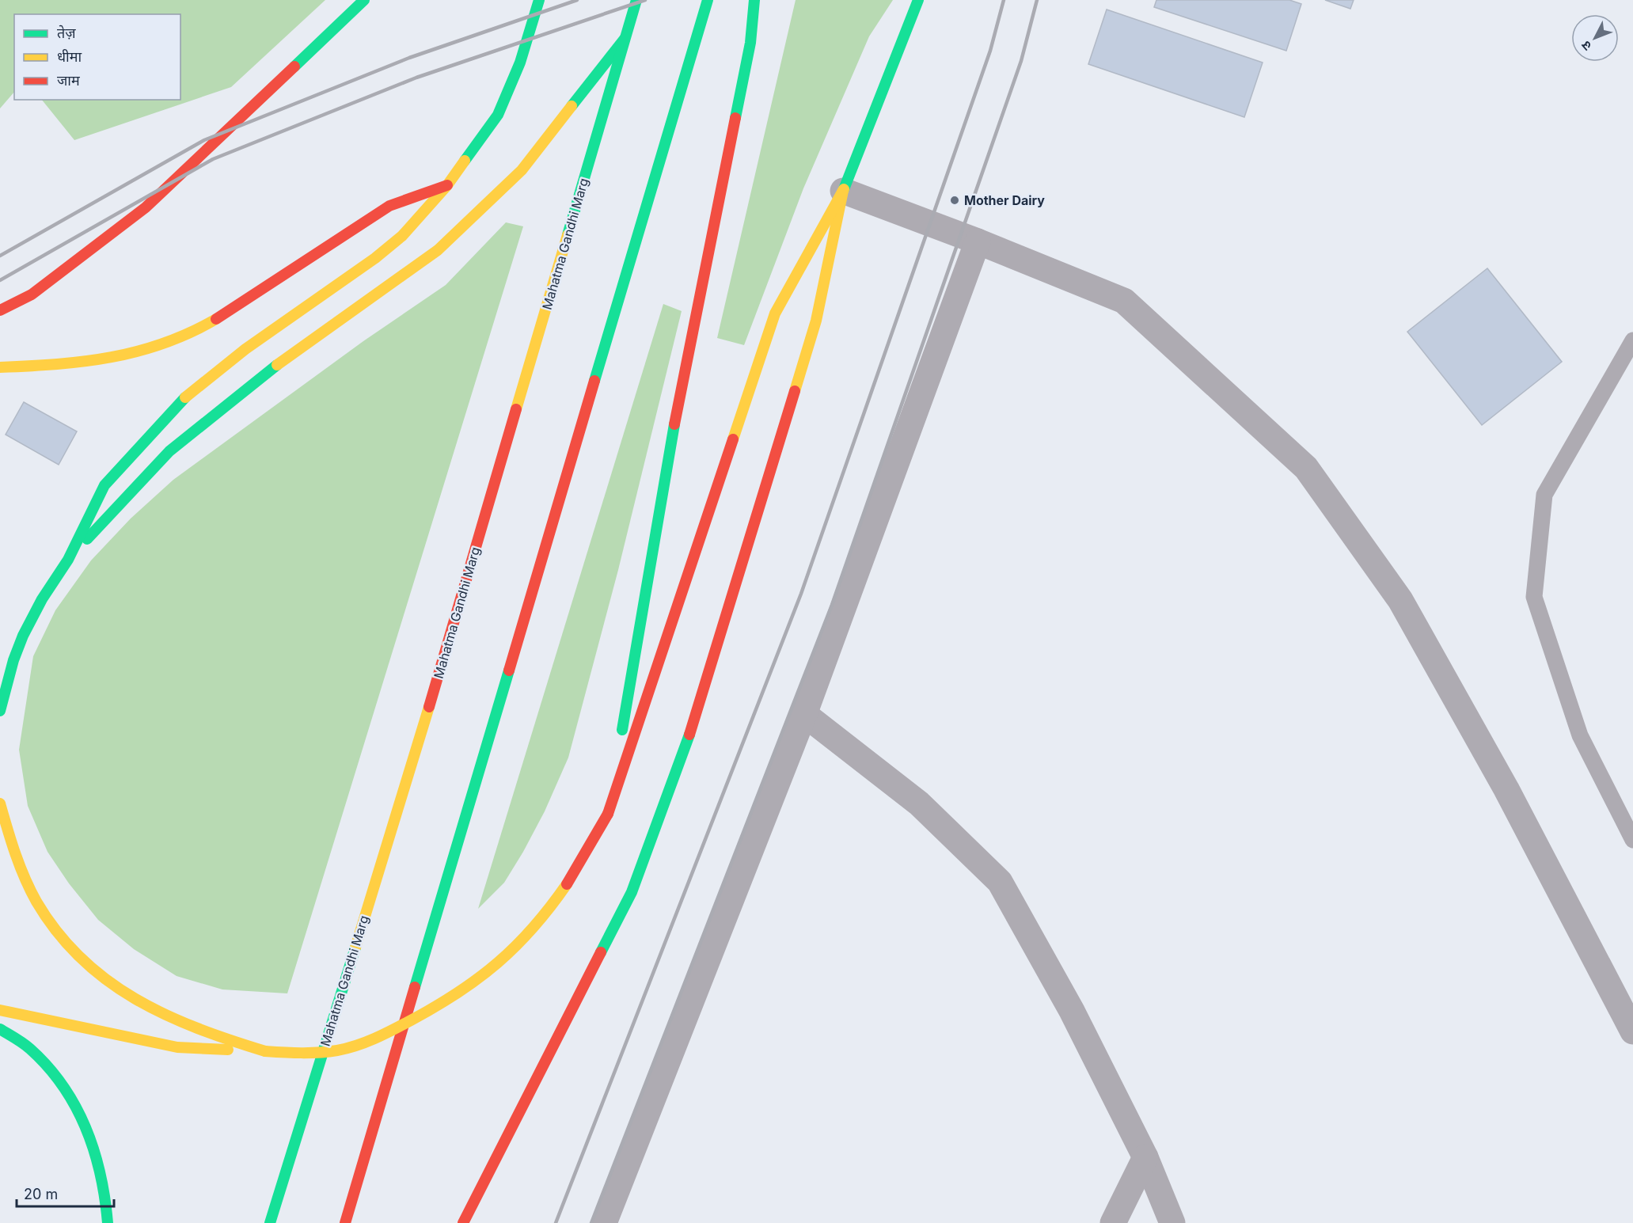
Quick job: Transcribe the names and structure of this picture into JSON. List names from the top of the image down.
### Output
{
  "streets": {
    "main road": ["Mahatma Gandhi Marg"]
  },
  "places": ["Mother Dairy"],
  "legend": ["तेज़", "धीमा", "जाम"],
  "scale_bar": "20 m",
  "north": "bottom left"
}
